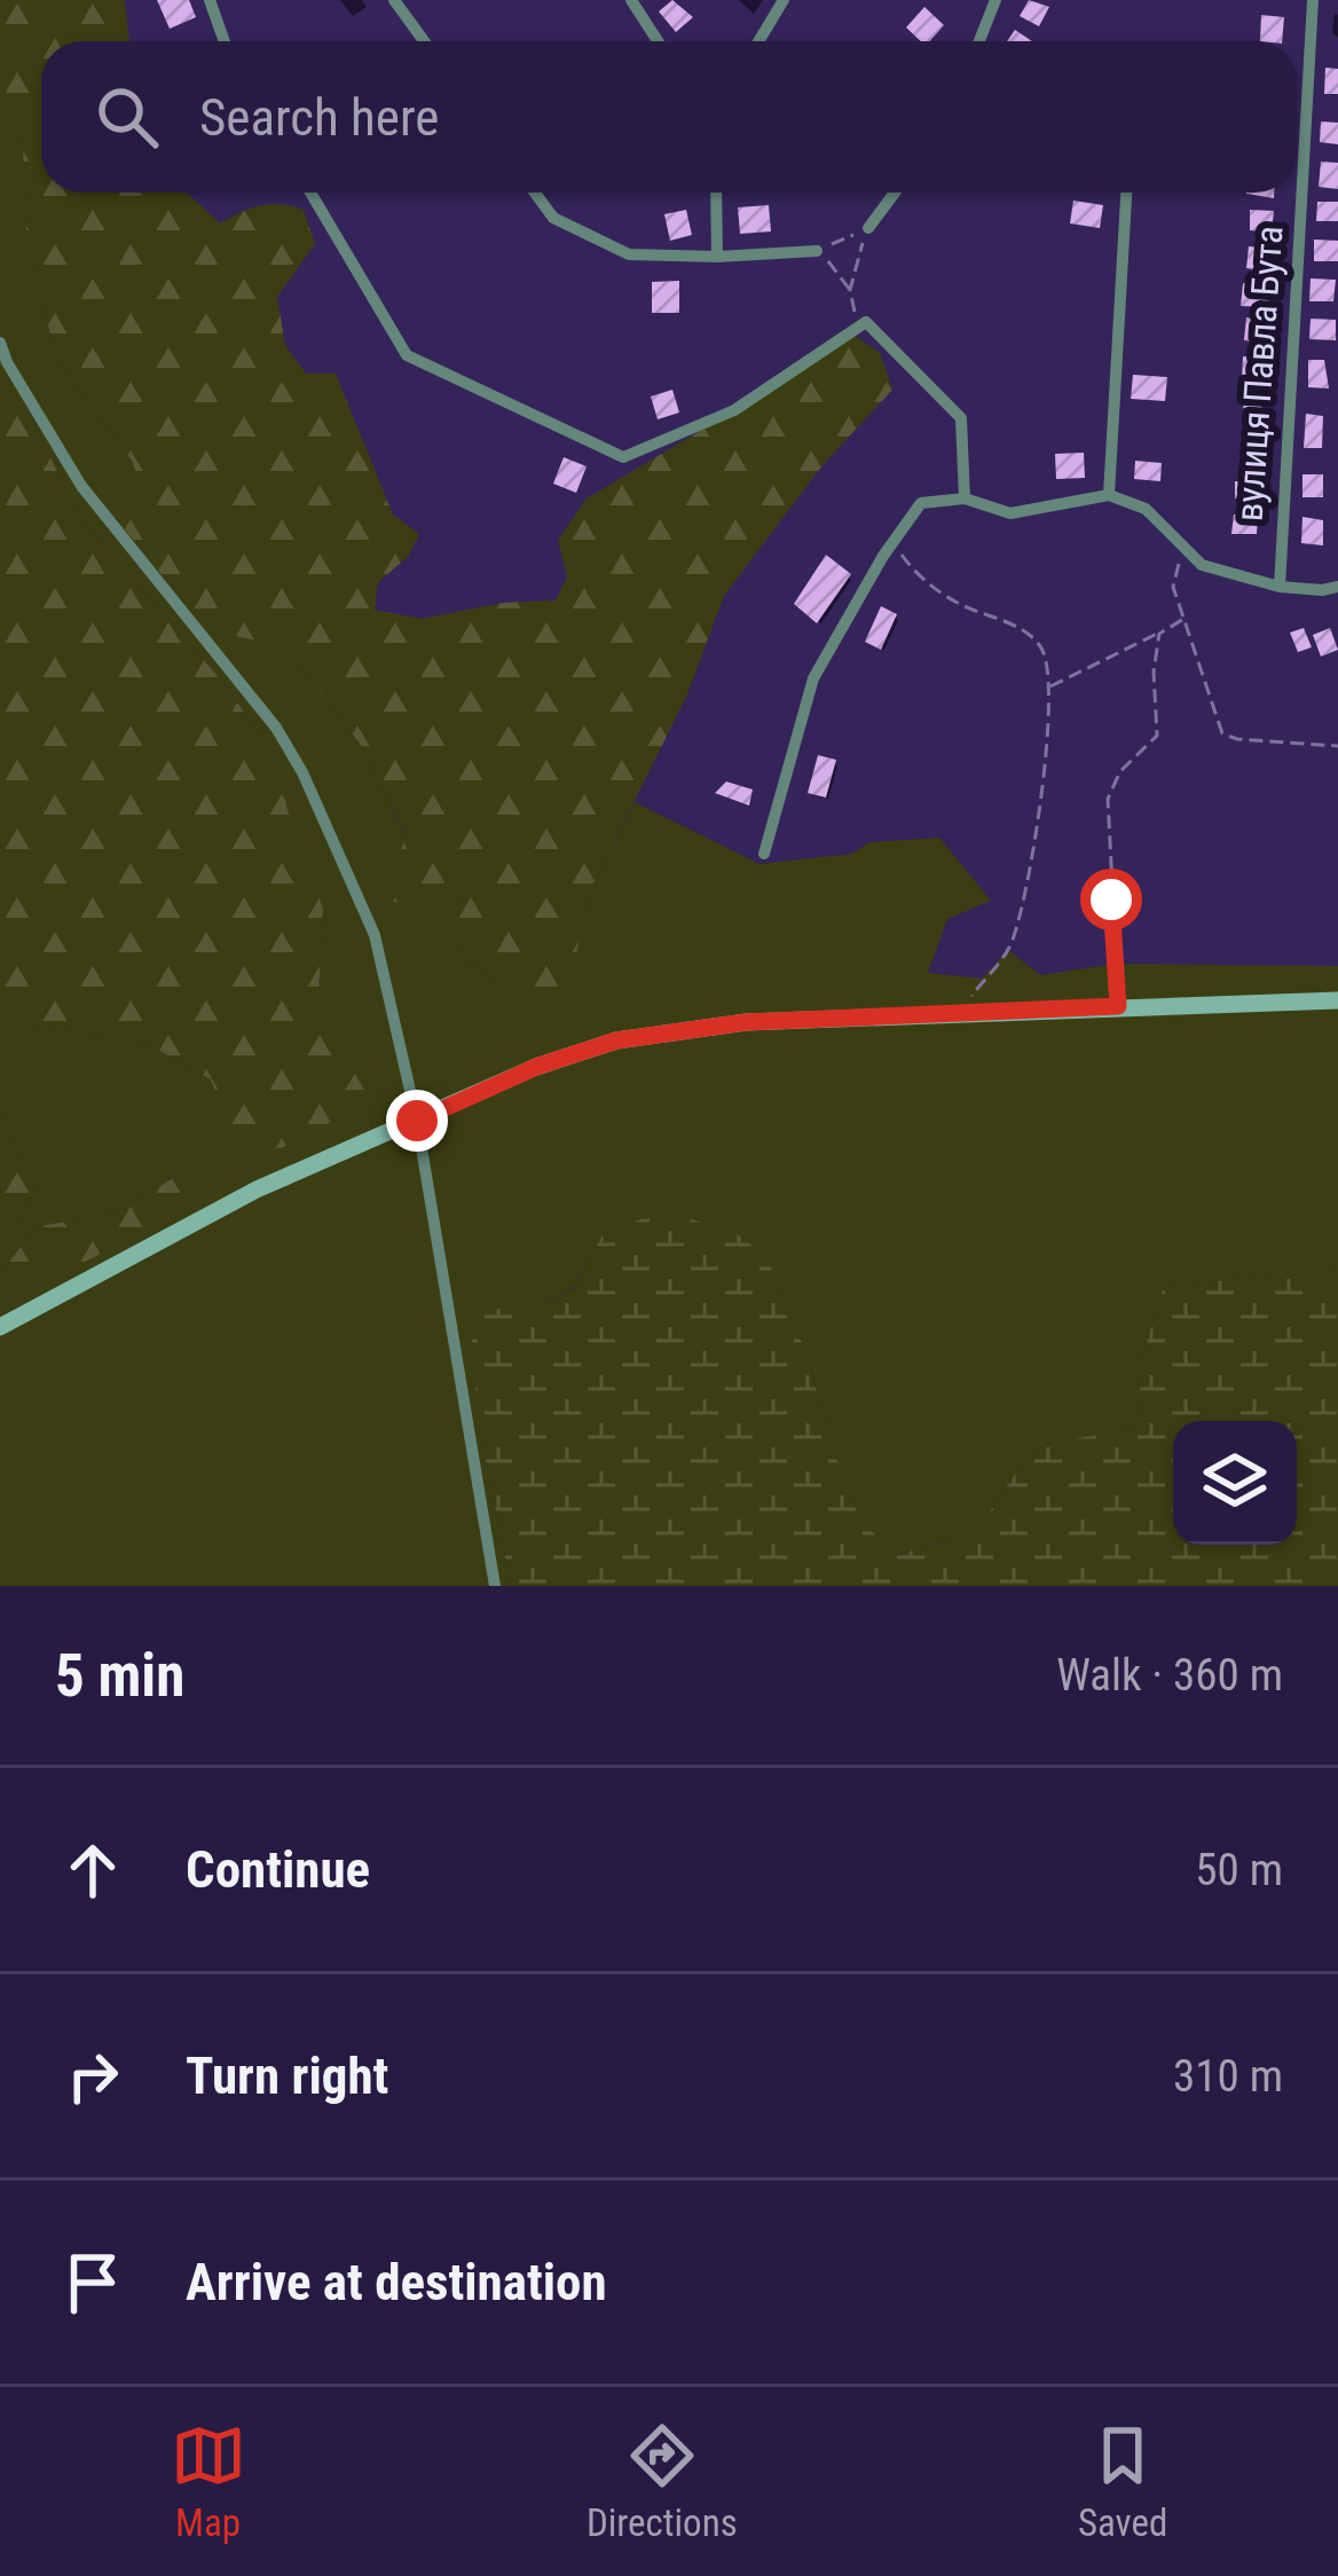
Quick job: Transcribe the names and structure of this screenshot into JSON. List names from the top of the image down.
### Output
{
  "streets": {
    "street": ["вулиця Павла Бута"]
  },
  "page": {
    "search": "Search here",
    "heading": ["5 min", "Walk · 360 m"],
    "list": [
      ["Continue", "50 m"],
      ["Turn right", "310 m"],
      "Arrive at destination"
    ],
    "nav": ["Map", "Directions", "Saved"]
  }
}
